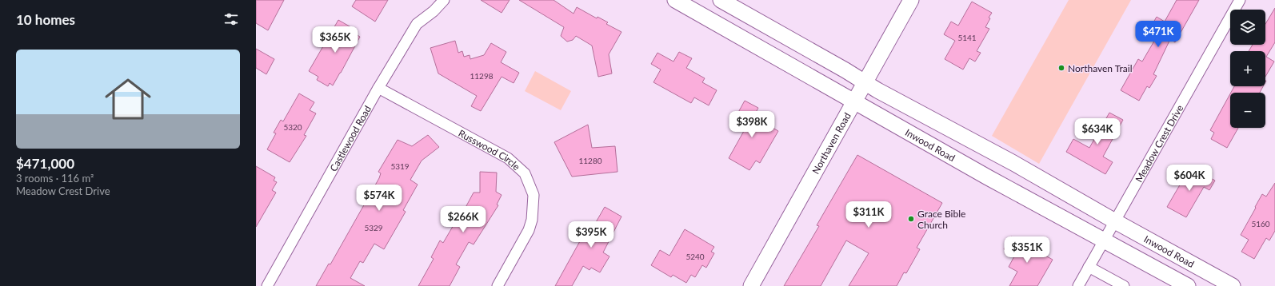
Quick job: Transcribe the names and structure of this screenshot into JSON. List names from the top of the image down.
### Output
{
  "streets": {
    "main road": ["Northaven Road", "Inwood Road"],
    "street": ["Castlewood Road", "Meadow Crest Drive", "Russwood Circle"]
  },
  "crossings": [
    ["Castlewood Road", "Russwood Circle"],
    ["Northaven Road", "Inwood Road"],
    ["Meadow Crest Drive", "Inwood Road"]
  ],
  "places": ["Northaven Trail", "Grace Bible Church"],
  "house_numbers": [
    "5141",
    "11298",
    "5320",
    "11280",
    "5319",
    "5160",
    "5329",
    "5240"
  ],
  "page": {
    "heading": "10 homes",
    "map_buttons": ["+", "−"],
    "price": [
      "$471K",
      "$365K",
      "$398K",
      "$634K",
      "$604K",
      "$574K",
      "$311K",
      "$266K",
      "$395K",
      "$351K"
    ],
    "list": [
      {
        "name": "$471,000",
        "note": "3 rooms · 116 m² · Meadow Crest Drive"
      }
    ]
  }
}
